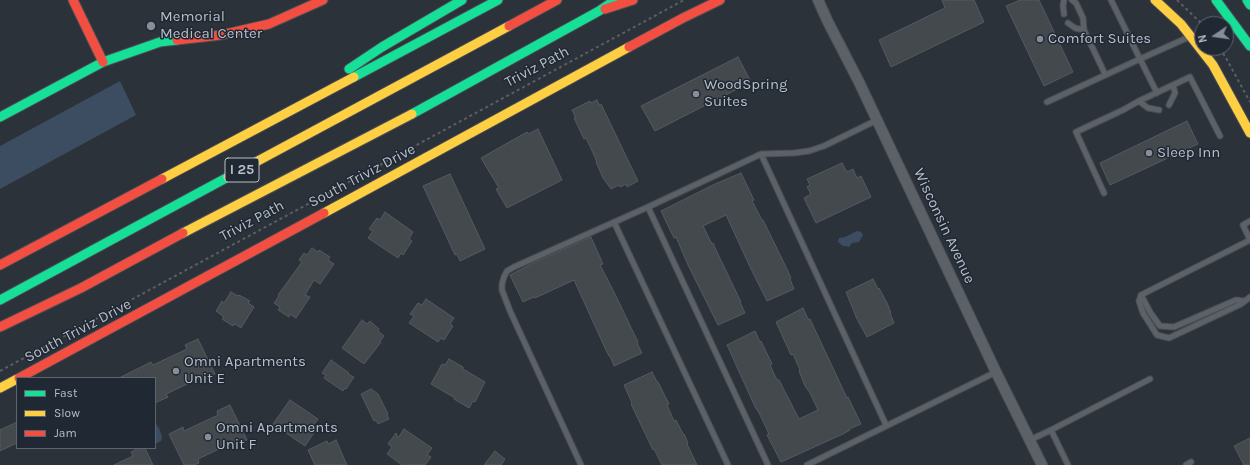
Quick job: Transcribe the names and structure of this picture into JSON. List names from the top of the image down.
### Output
{
  "streets": {
    "main road": ["I 25", "South Triviz Drive"],
    "street": ["Wisconsin Avenue"],
    "path": ["Triviz Path"]
  },
  "places": [
    "Memorial Medical Center",
    "Comfort Suites",
    "WoodSpring Suites",
    "Sleep Inn",
    "Omni Apartments Unit E",
    "Omni Apartments Unit F"
  ],
  "legend": ["Fast", "Slow", "Jam"],
  "north": "left"
}
